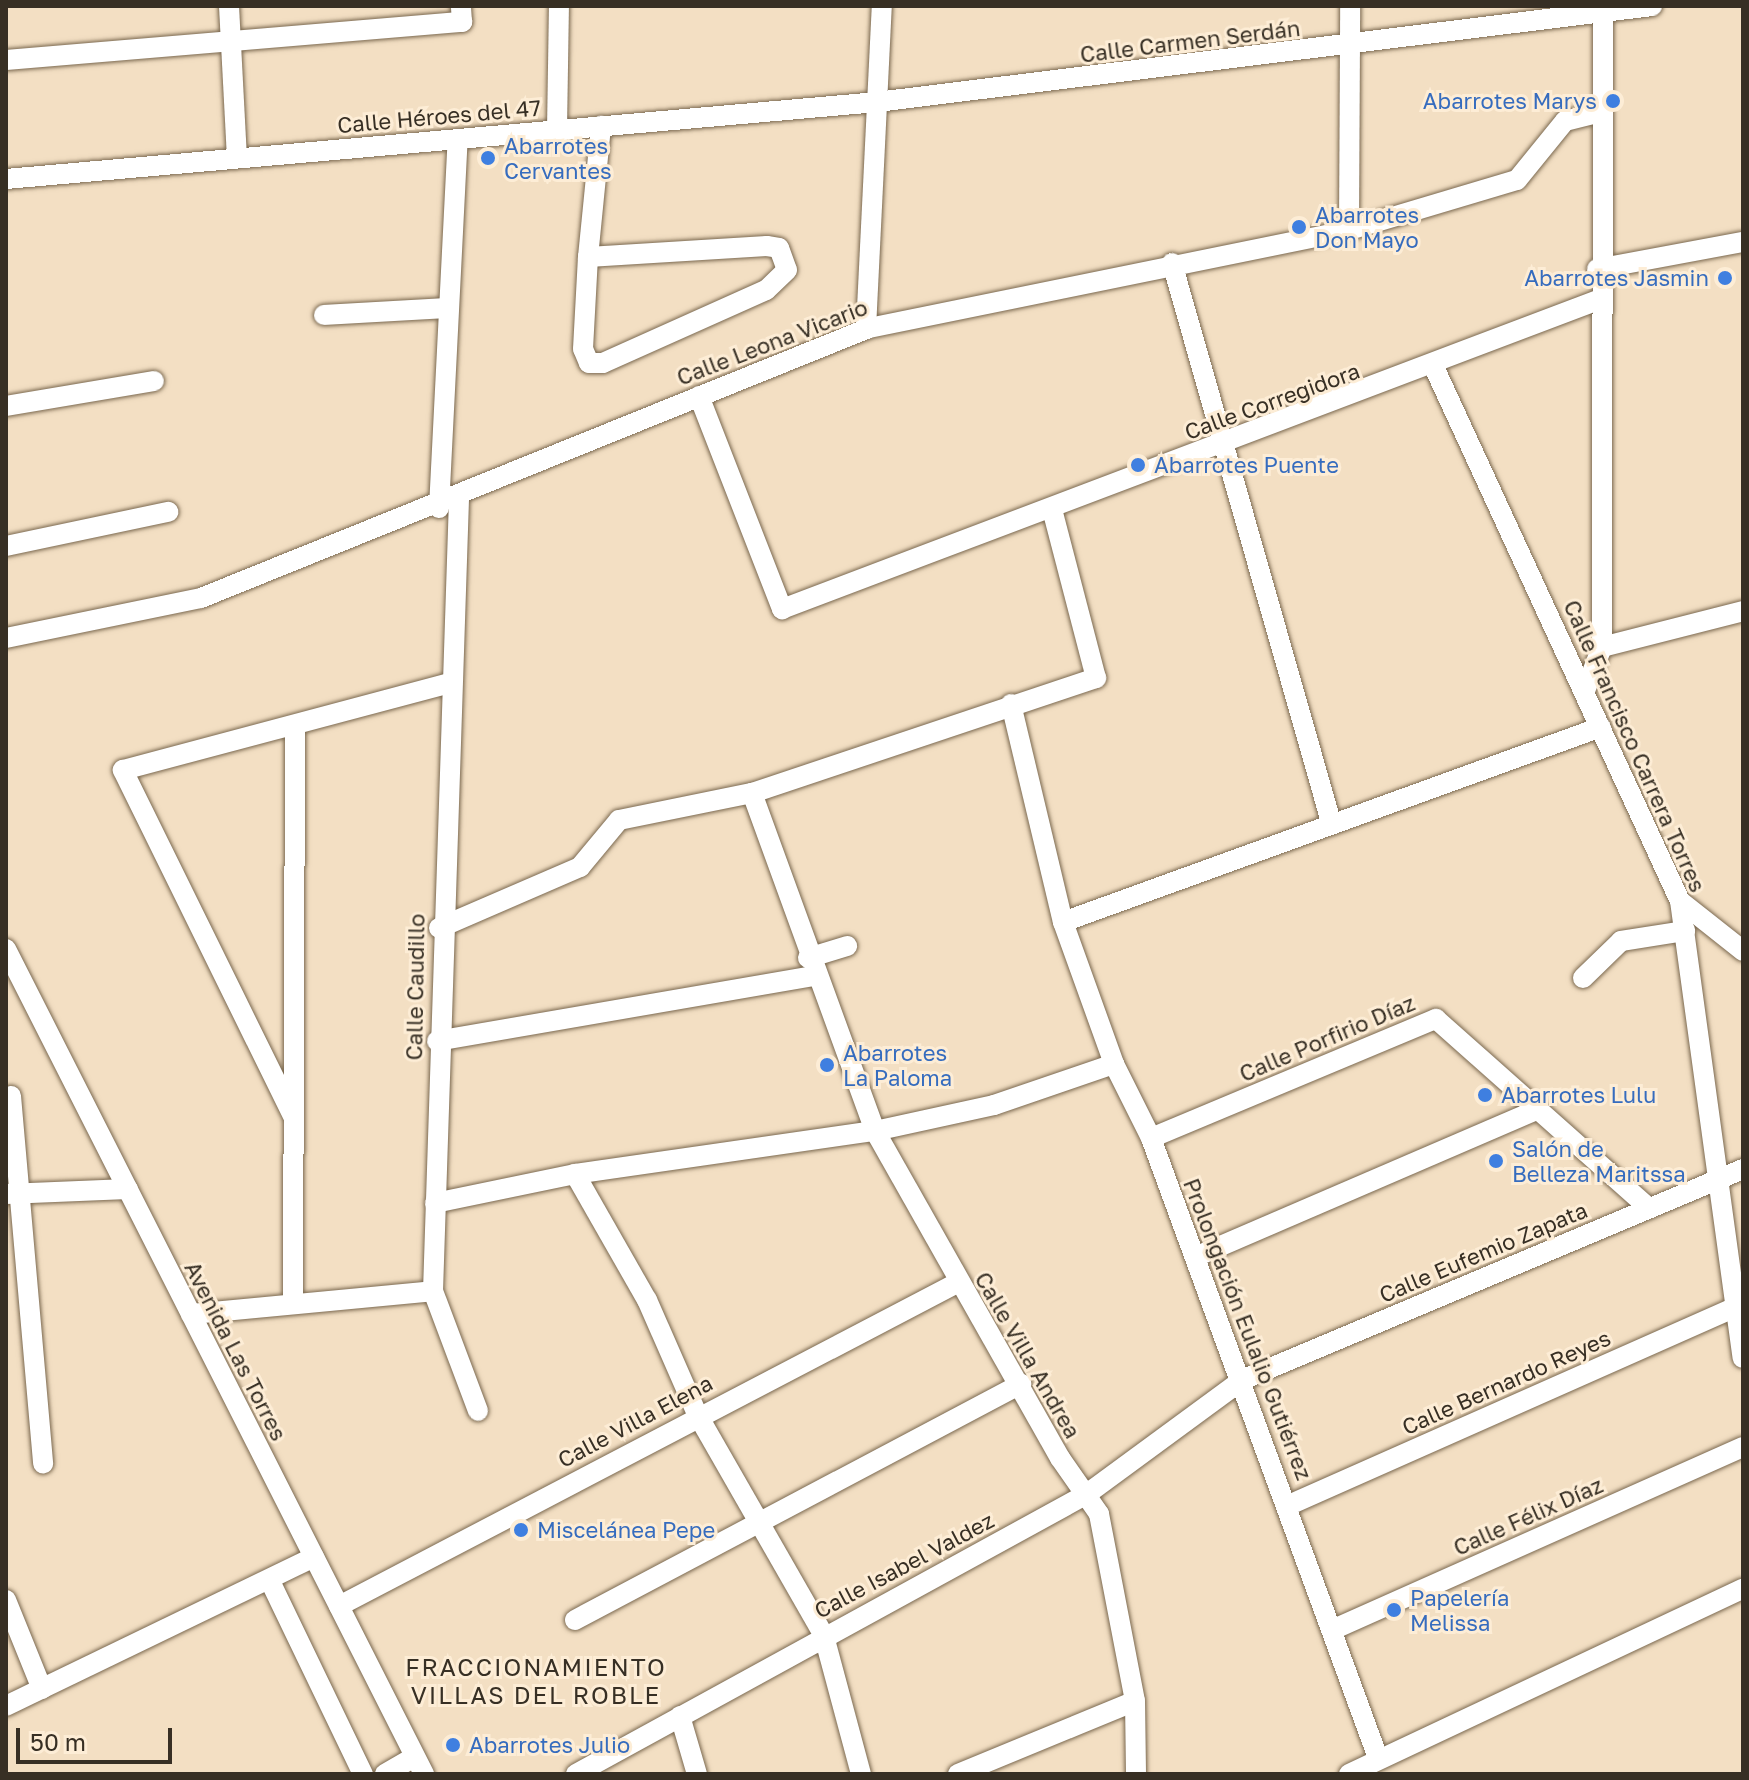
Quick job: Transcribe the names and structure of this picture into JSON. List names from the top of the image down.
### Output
{
  "streets": {
    "street": [
      "Calle Carmen Serdán",
      "Calle Héroes del 47",
      "Calle Leona Vicario",
      "Calle Corregidora",
      "Calle Francisco Carrera Torres",
      "Calle Caudillo",
      "Calle Porfirio Díaz",
      "Calle Eufemio Zapata",
      "Prolongación Eulalio Gutiérrez",
      "Avenida Las Torres",
      "Calle Villa Andrea",
      "Calle Bernardo Reyes",
      "Calle Villa Elena",
      "Calle Félix Díaz",
      "Calle Isabel Valdez"
    ]
  },
  "crossings": [
    ["Calle Carmen Serdán", "Calle Héroes del 47"],
    ["Calle Leona Vicario", "Calle Corregidora"],
    ["Calle Leona Vicario", "Calle Caudillo"],
    ["Calle Corregidora", "Calle Francisco Carrera Torres"],
    ["Calle Francisco Carrera Torres", "Calle Eufemio Zapata"],
    ["Calle Francisco Carrera Torres", "Calle Bernardo Reyes"],
    ["Calle Porfirio Díaz", "Calle Eufemio Zapata"],
    ["Calle Porfirio Díaz", "Prolongación Eulalio Gutiérrez"],
    ["Calle Eufemio Zapata", "Prolongación Eulalio Gutiérrez"],
    ["Calle Eufemio Zapata", "Calle Isabel Valdez"],
    ["Prolongación Eulalio Gutiérrez", "Calle Bernardo Reyes"],
    ["Prolongación Eulalio Gutiérrez", "Calle Félix Díaz"],
    ["Prolongación Eulalio Gutiérrez", "Calle Isabel Valdez"],
    ["Avenida Las Torres", "Calle Villa Elena"],
    ["Calle Villa Andrea", "Calle Villa Elena"],
    ["Calle Villa Andrea", "Calle Isabel Valdez"]
  ],
  "districts": ["FRACCIONAMIENTO VILLAS DEL ROBLE"],
  "places": [
    "Abarrotes Marys",
    "Abarrotes Cervantes",
    "Abarrotes Don Mayo",
    "Abarrotes Jasmin",
    "Abarrotes Puente",
    "Abarrotes La Paloma",
    "Abarrotes Lulu",
    "Salón de Belleza Maritssa",
    "Miscelánea Pepe",
    "Papelería Melissa",
    "Abarrotes Julio"
  ],
  "scale_bar": "50 m"
}
